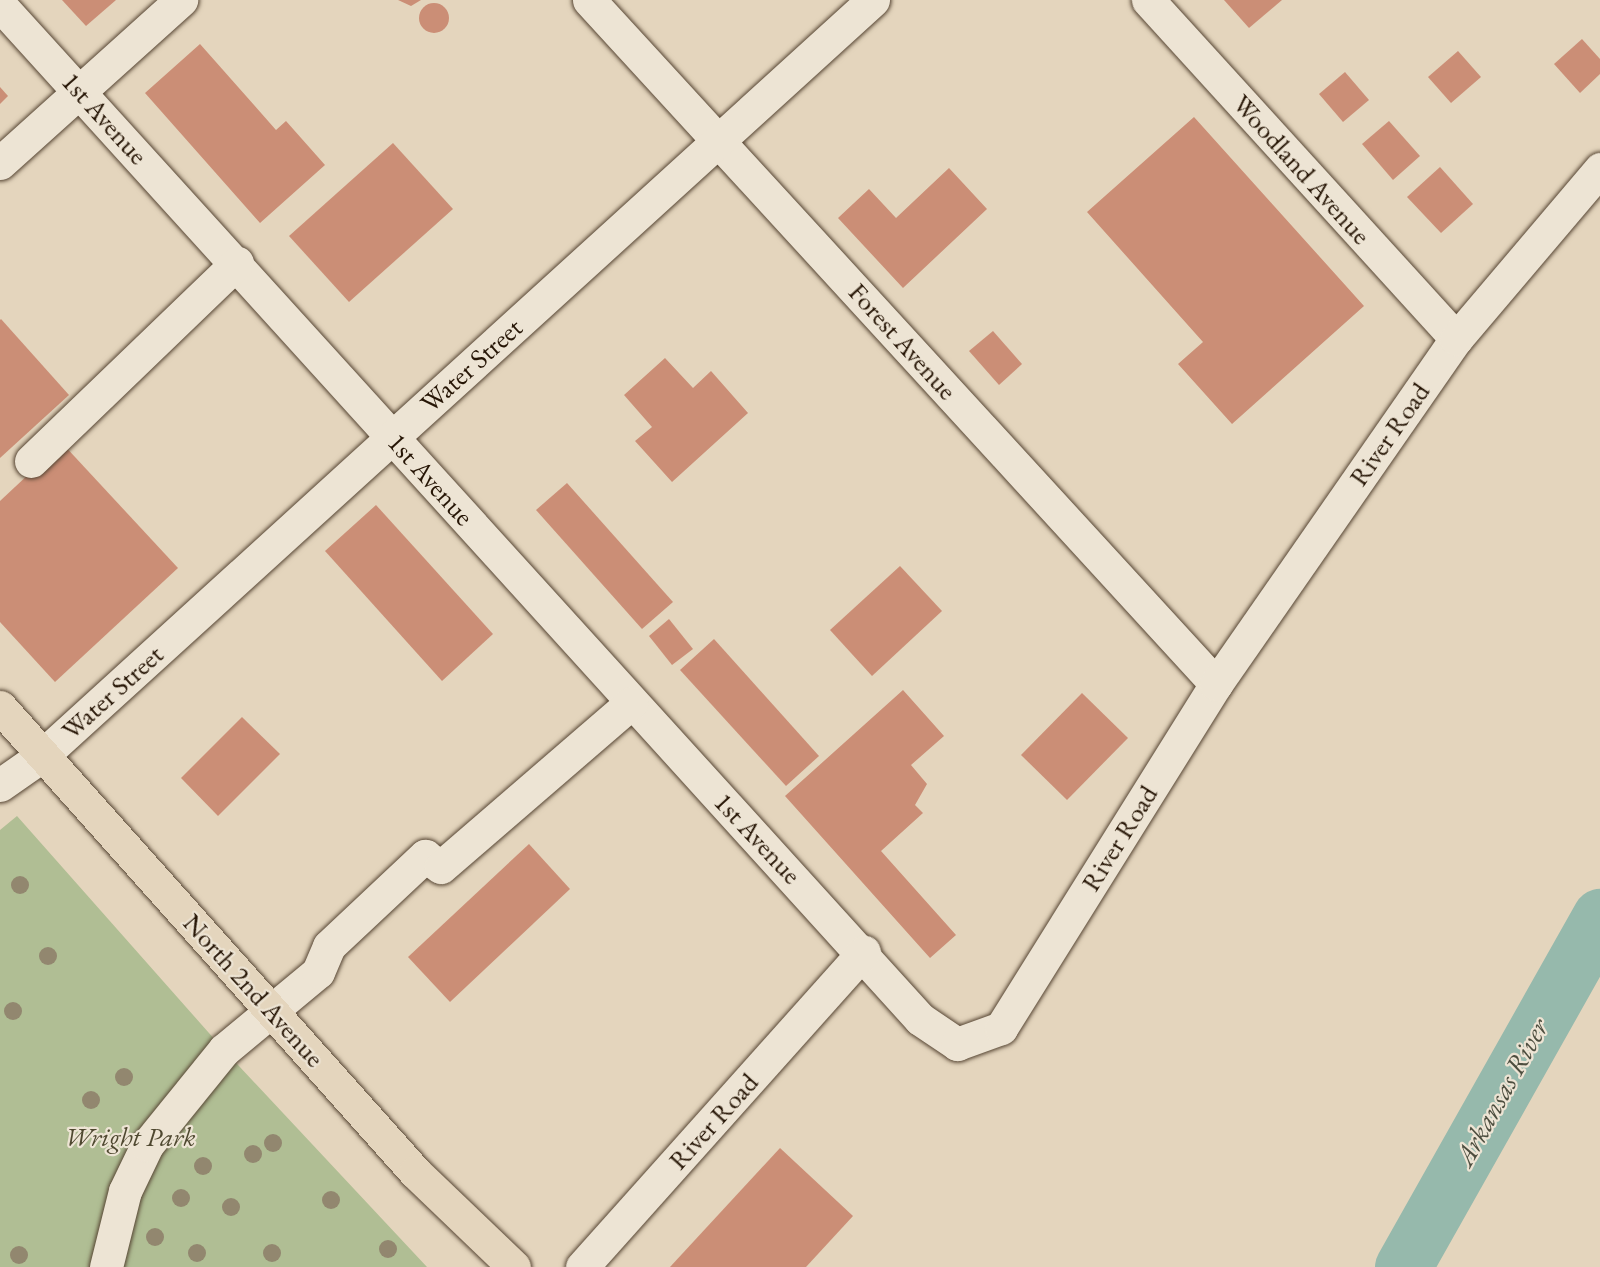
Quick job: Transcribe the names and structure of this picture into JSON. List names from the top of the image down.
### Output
{
  "streets": {
    "main road": ["North 2nd Avenue"],
    "street": [
      "1st Avenue",
      "Woodland Avenue",
      "Forest Avenue",
      "Water Street",
      "River Road"
    ]
  },
  "crossings": [
    ["1st Avenue", "Water Street"],
    ["1st Avenue", "River Road"],
    ["Woodland Avenue", "River Road"],
    ["Forest Avenue", "Water Street"],
    ["Forest Avenue", "River Road"],
    ["Water Street", "North 2nd Avenue"]
  ],
  "water": ["Arkansas River"],
  "parks": ["Wright Park"]
}
